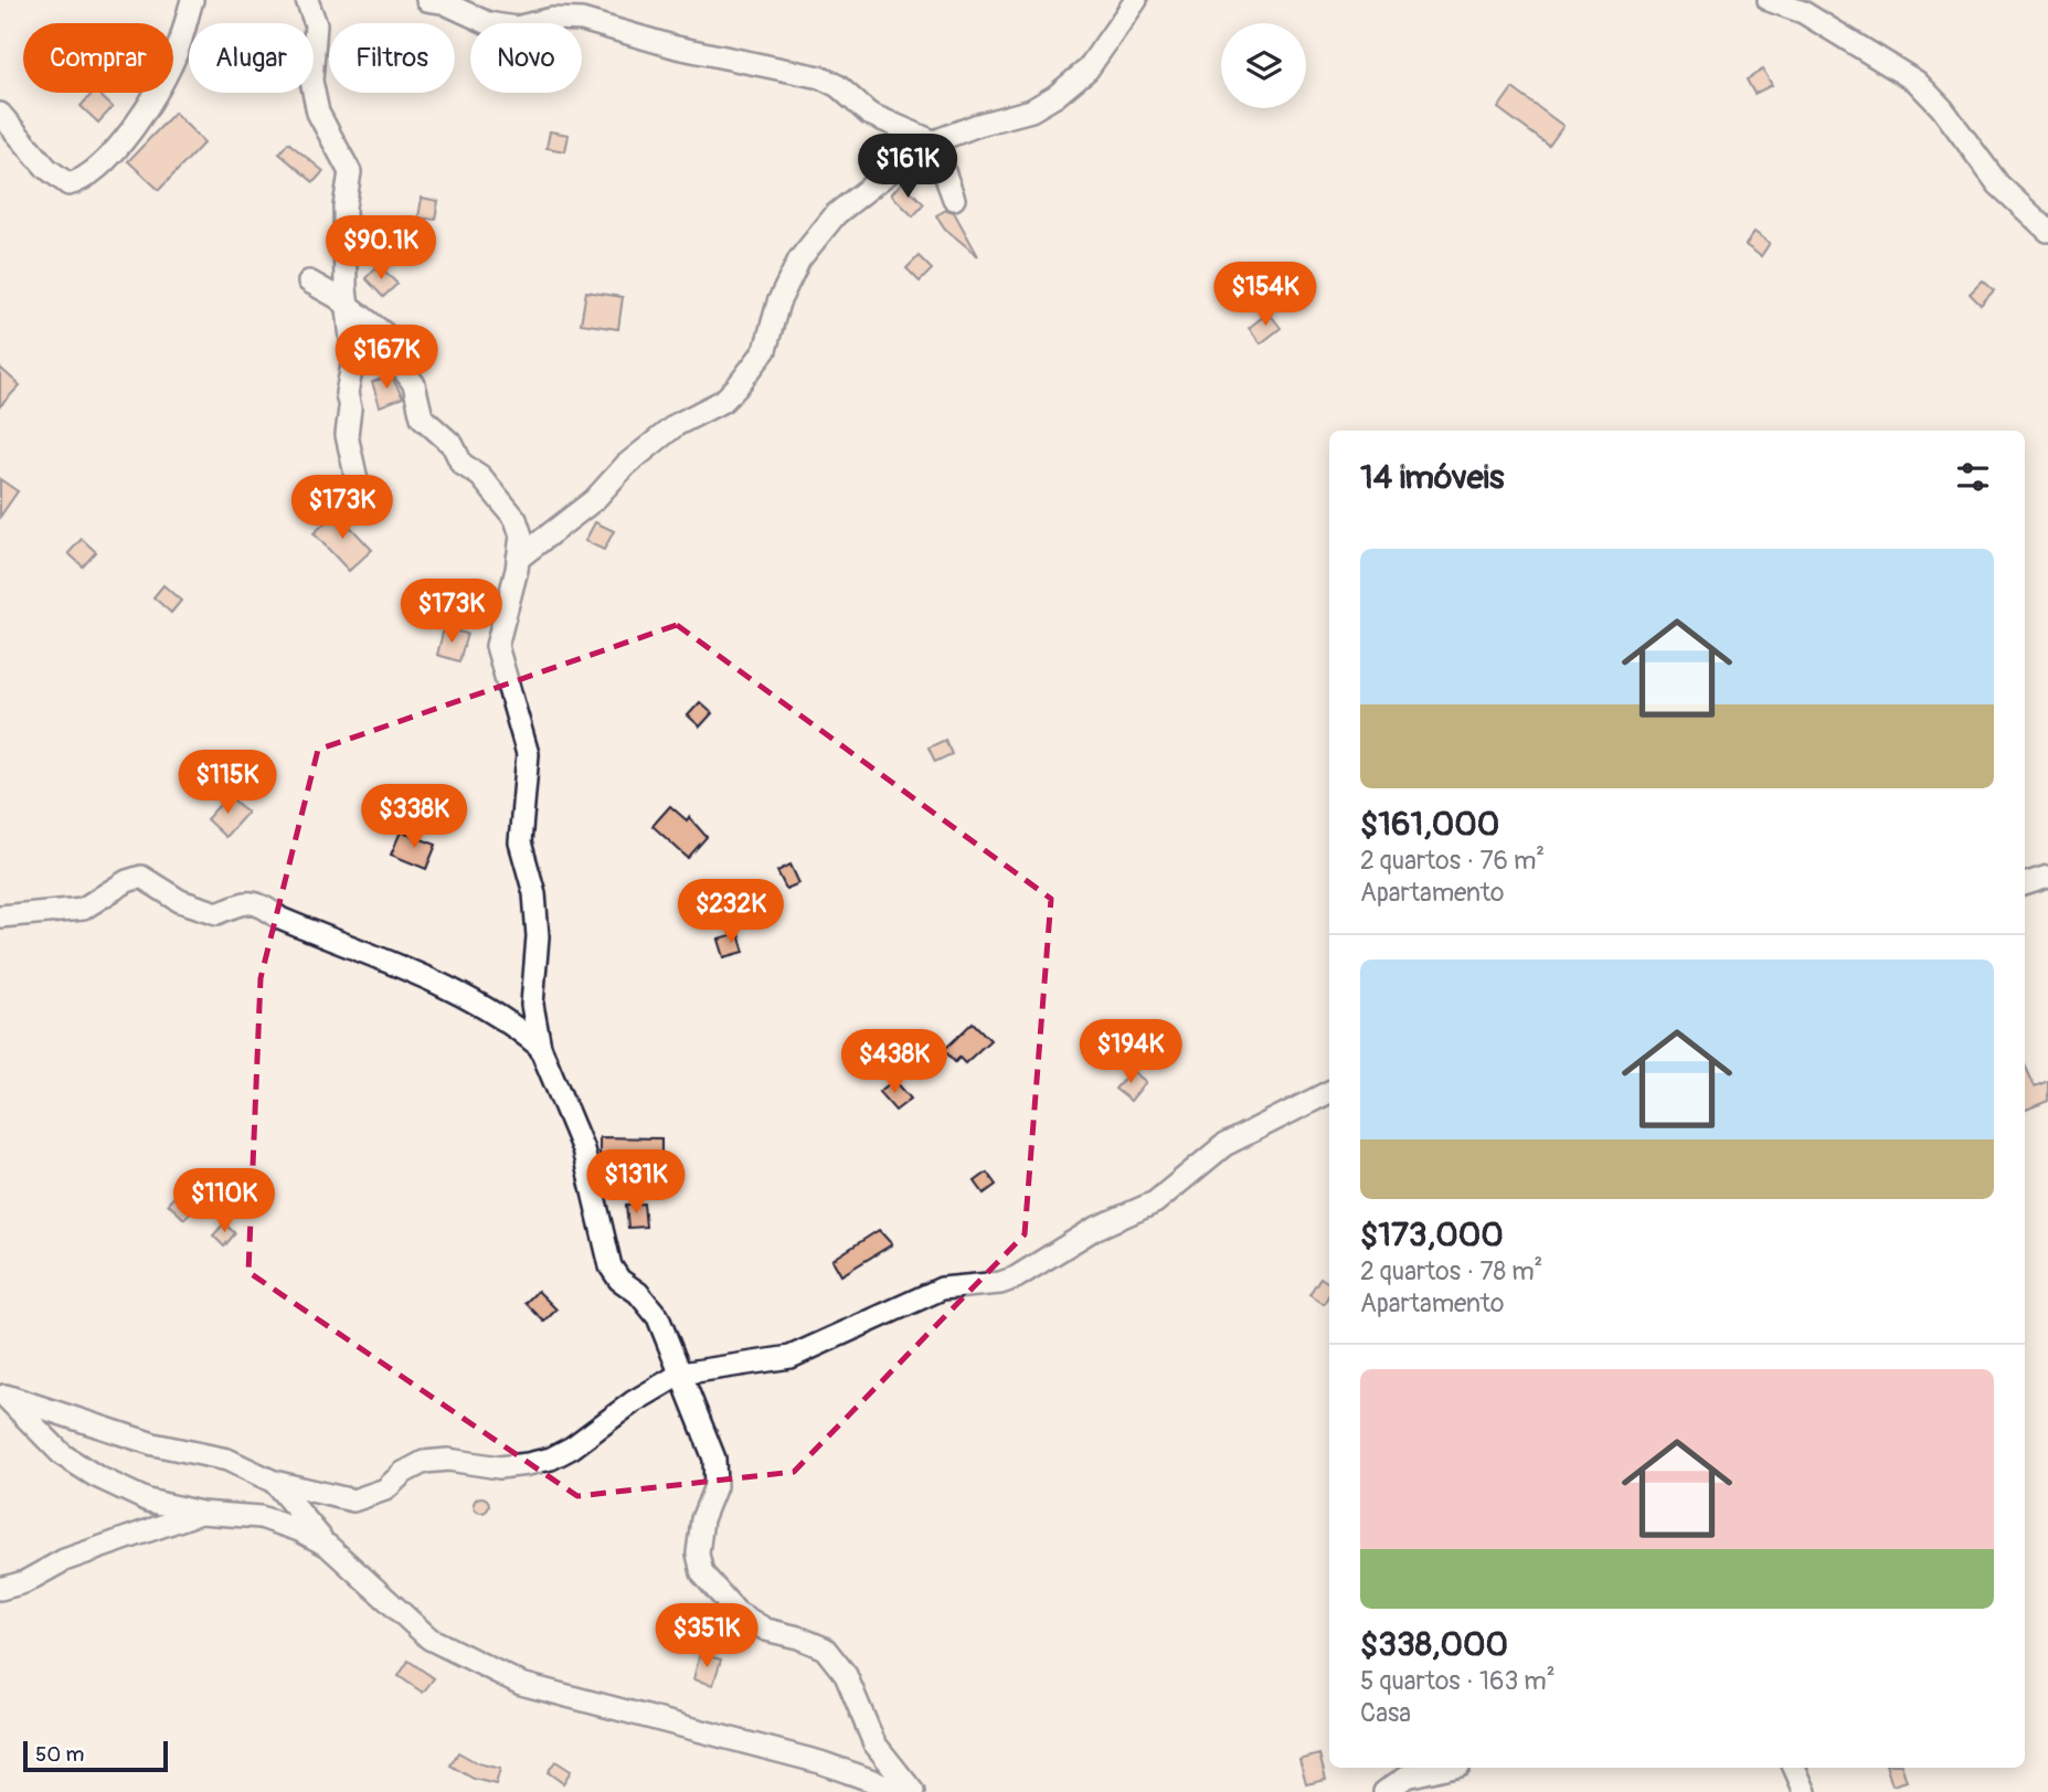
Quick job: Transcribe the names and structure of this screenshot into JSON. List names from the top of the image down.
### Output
{
  "scale_bar": "50 m",
  "page": {
    "chip": [
      "Comprar",
      "Alugar",
      "Filtros",
      "Novo"
    ],
    "price": [
      "$161K",
      "$90.1K",
      "$154K",
      "$167K",
      "$173K",
      "$173K",
      "$115K",
      "$338K",
      "$232K",
      "$194K",
      "$438K",
      "$131K",
      "$110K",
      "$351K"
    ],
    "heading": "14 imóveis",
    "list": [
      {
        "name": "$161,000",
        "note": "2 quartos · 76 m² · Apartamento"
      },
      {
        "name": "$173,000",
        "note": "2 quartos · 78 m² · Apartamento"
      },
      {
        "name": "$338,000",
        "note": "5 quartos · 163 m² · Casa"
      }
    ],
    "scale": "50 m"
  }
}
